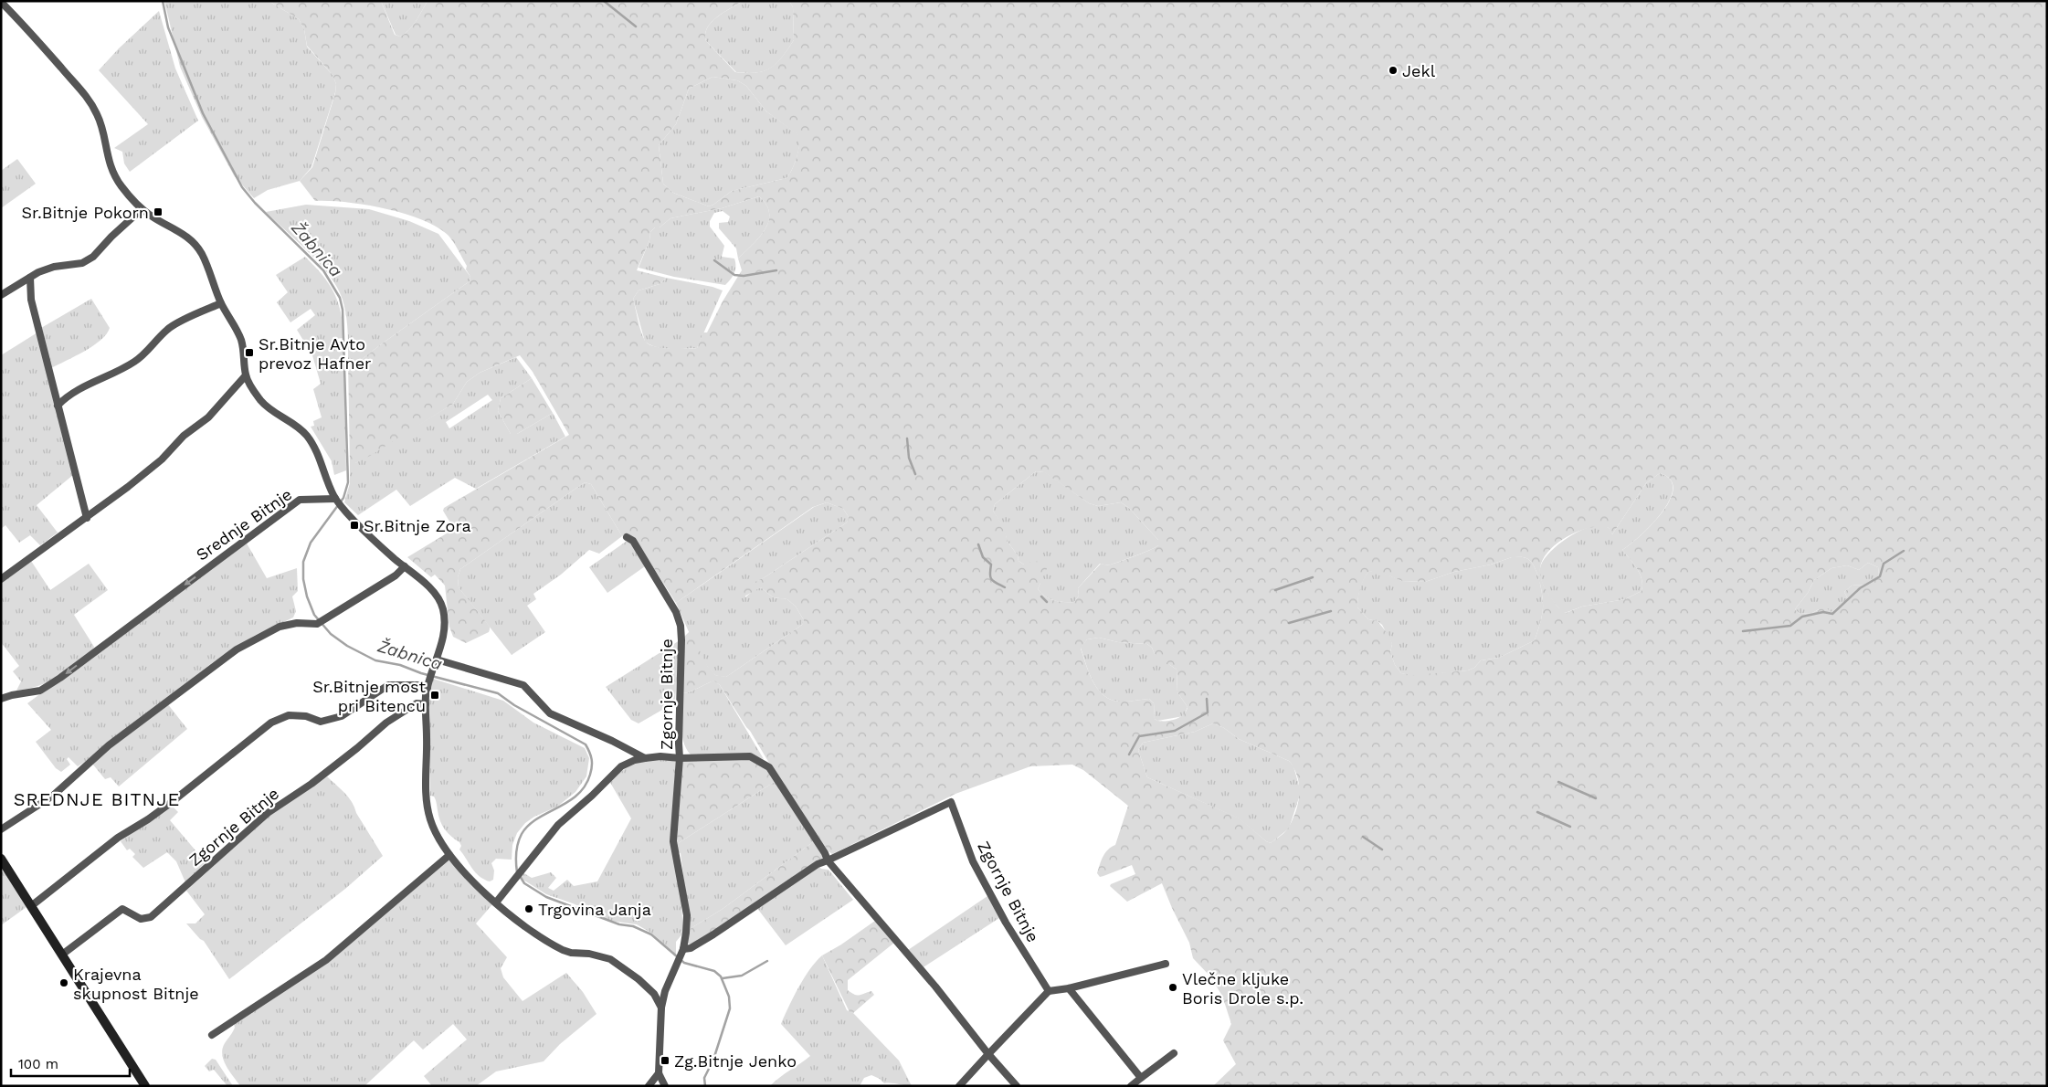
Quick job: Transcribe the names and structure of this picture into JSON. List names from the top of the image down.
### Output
{
  "streets": {
    "street": ["Srednje Bitnje", "Zgornje Bitnje"]
  },
  "one_way": ["Srednje Bitnje"],
  "districts": ["SREDNJE BITNJE"],
  "water": ["Žabnica"],
  "places": {
    "other": [
      "Jekl",
      "Trgovina Janja",
      "Krajevna skupnost Bitnje",
      "Vlečne kljuke Boris Drole s.p."
    ],
    "transit": [
      "Sr.Bitnje Pokorn",
      "Sr.Bitnje Avto prevoz Hafner",
      "Sr.Bitnje Zora",
      "Sr.Bitnje most pri Bitencu",
      "Zg.Bitnje Jenko"
    ]
  },
  "scale_bar": "100 m"
}
